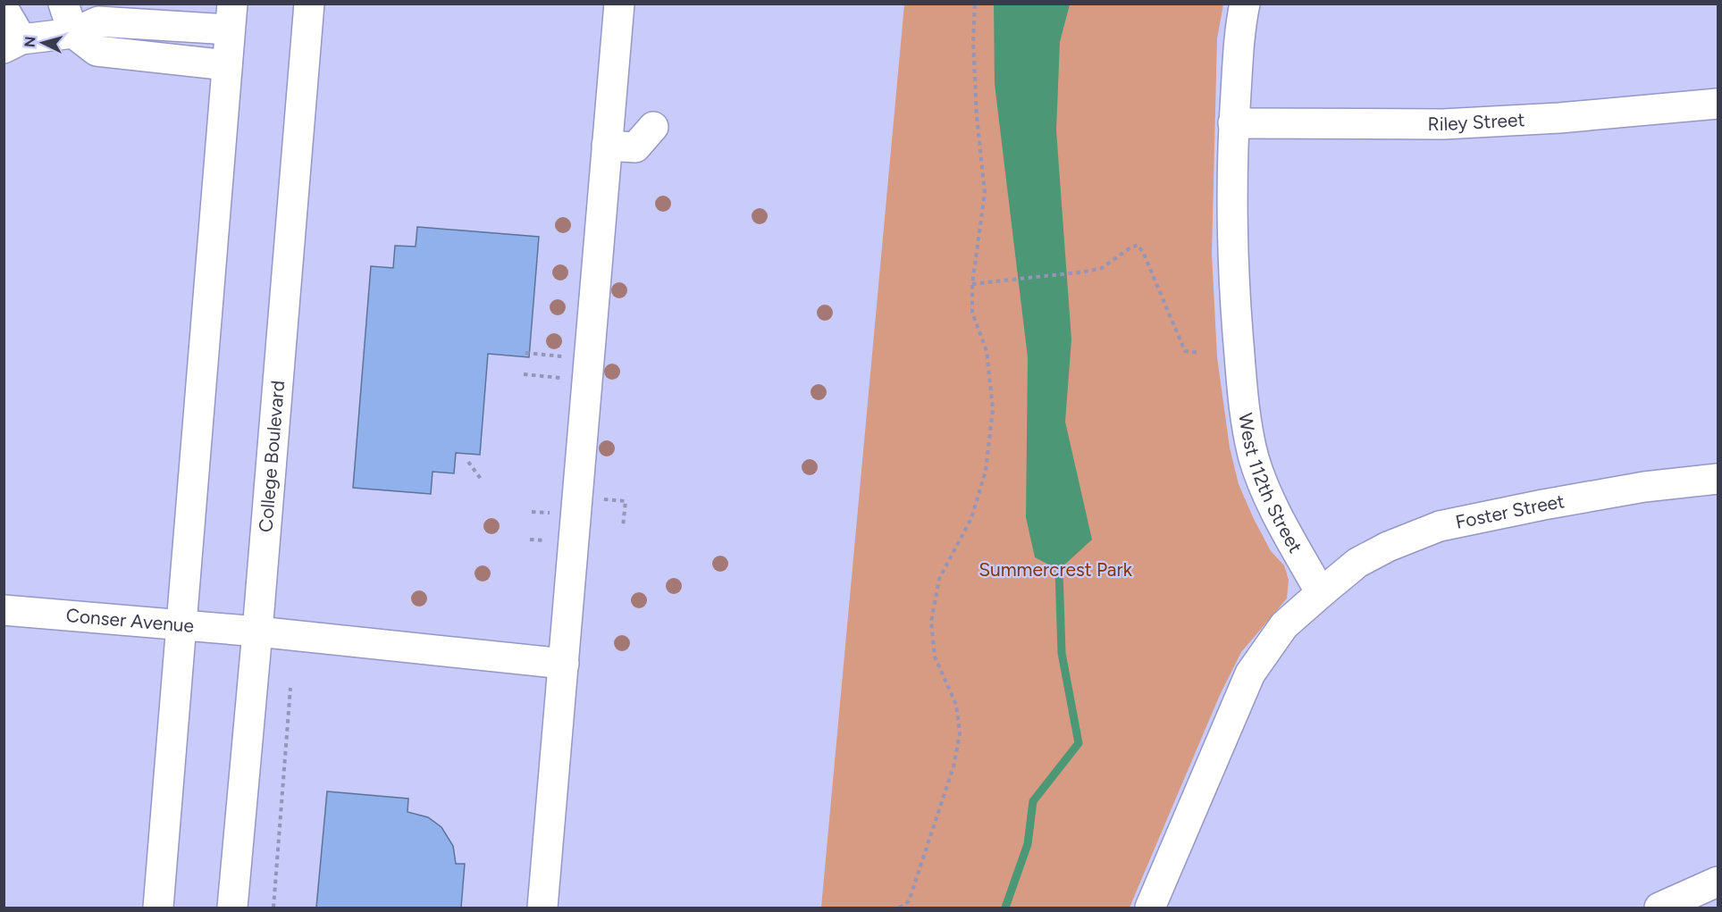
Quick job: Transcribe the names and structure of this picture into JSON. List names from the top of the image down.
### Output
{
  "streets": {
    "street": [
      "Riley Street",
      "College Boulevard",
      "West 112th Street",
      "Foster Street",
      "Conser Avenue"
    ]
  },
  "crossings": [
    ["Riley Street", "West 112th Street"],
    ["College Boulevard", "Conser Avenue"],
    ["West 112th Street", "Foster Street"]
  ],
  "parks": ["Summercrest Park"],
  "north": "left"
}
